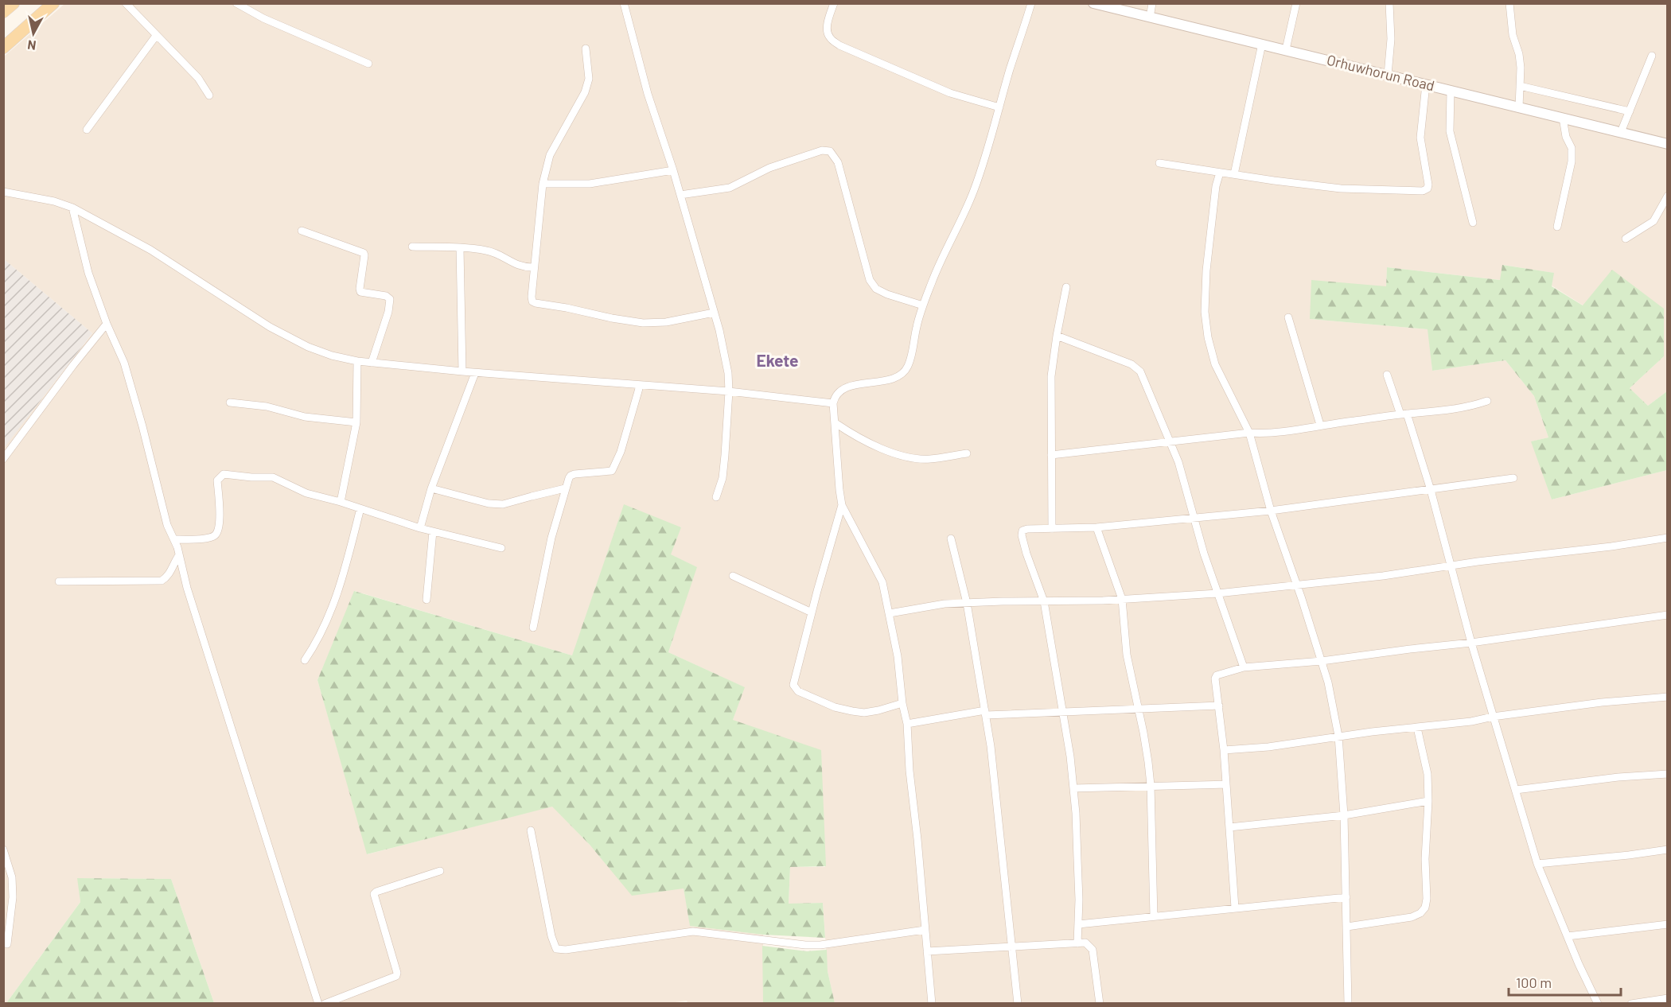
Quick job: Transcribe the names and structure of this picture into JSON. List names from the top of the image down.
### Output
{
  "streets": {
    "street": ["Orhuwhorun Road"]
  },
  "districts": ["Ekete"],
  "scale_bar": "100 m",
  "north": "bottom"
}
